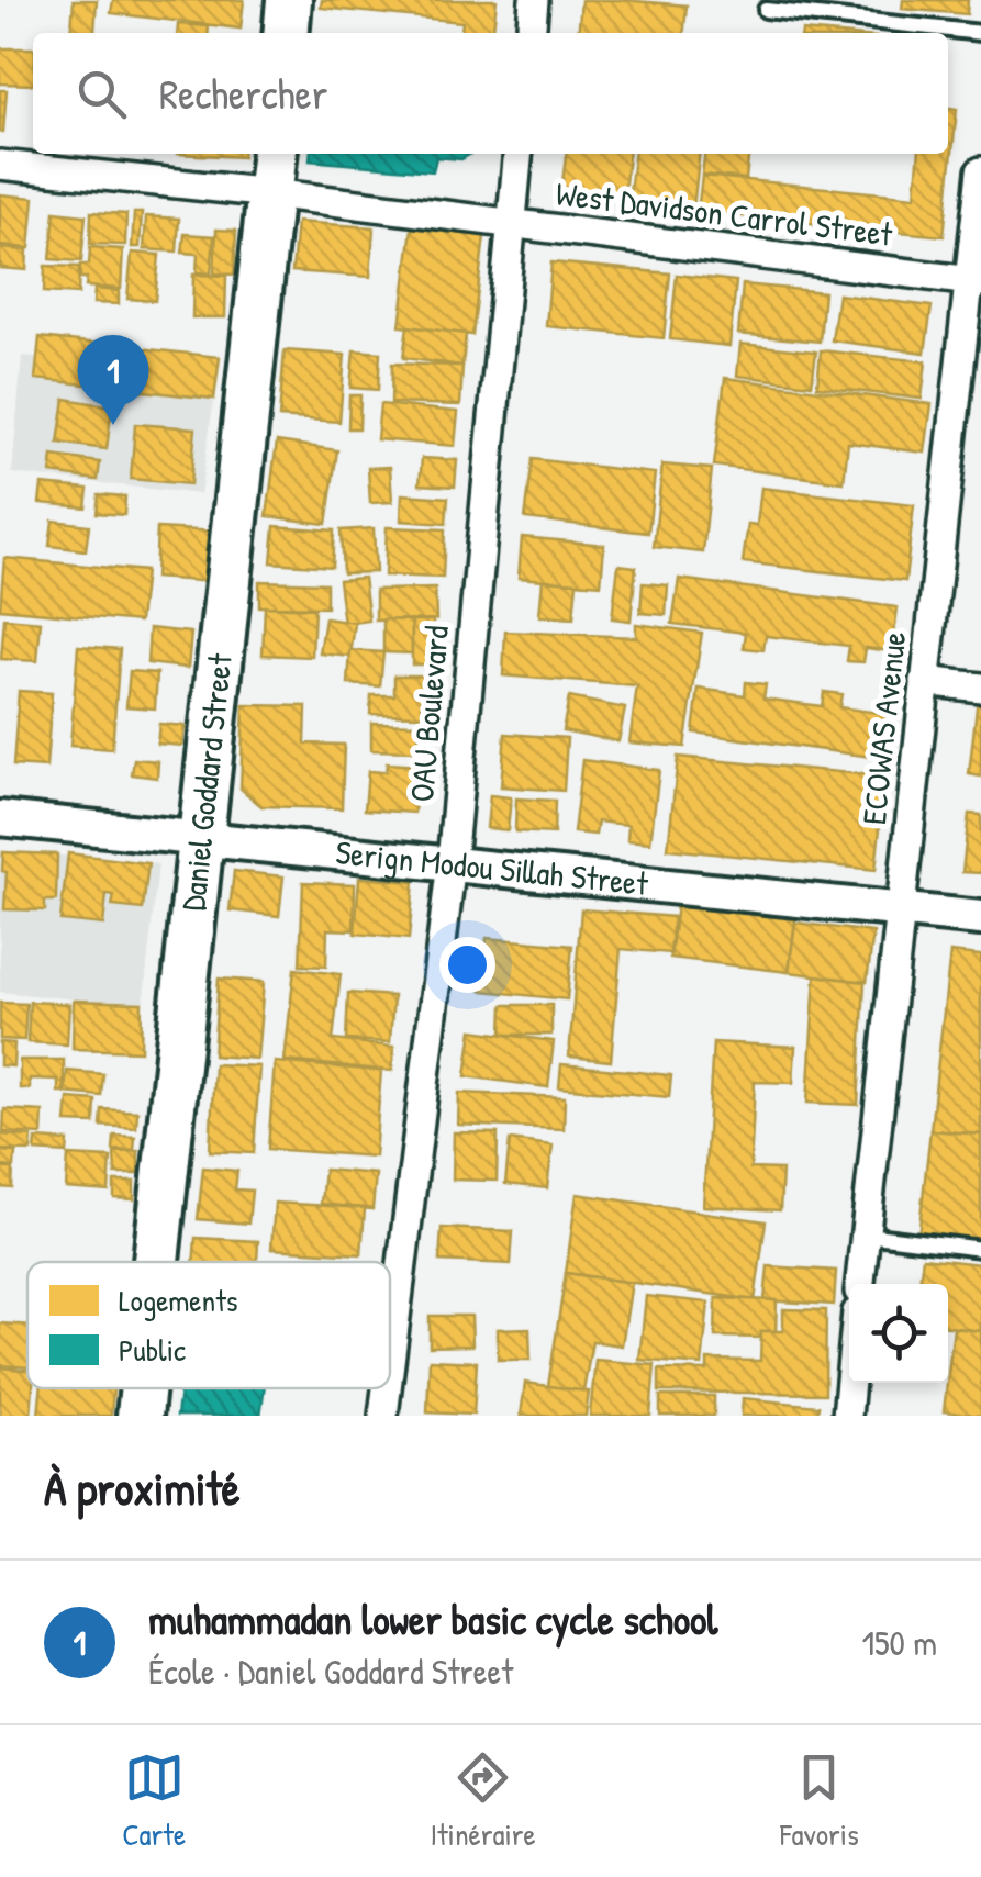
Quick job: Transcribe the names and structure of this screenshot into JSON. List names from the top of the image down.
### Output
{
  "streets": {
    "highway": ["Daniel Goddard Street"],
    "street": [
      "West Davidson Carrol Street",
      "OAU Boulevard",
      "ECOWAS Avenue",
      "Serign Modou Sillah Street"
    ]
  },
  "crossings": [
    ["West Davidson Carrol Street", "OAU Boulevard"],
    ["West Davidson Carrol Street", "ECOWAS Avenue"],
    ["West Davidson Carrol Street", "Daniel Goddard Street"],
    ["OAU Boulevard", "Serign Modou Sillah Street"],
    ["ECOWAS Avenue", "Serign Modou Sillah Street"],
    ["Daniel Goddard Street", "Serign Modou Sillah Street"]
  ],
  "legend": ["Logements", "Public"],
  "page": {
    "search": "Rechercher",
    "pins": "1",
    "heading": "À proximité",
    "list": [
      {
        "mark": "1",
        "name": "muhammadan lower basic cycle school",
        "note": "École · Daniel Goddard Street",
        "value": "150 m"
      }
    ],
    "nav": ["Carte", "Itinéraire", "Favoris"]
  }
}
